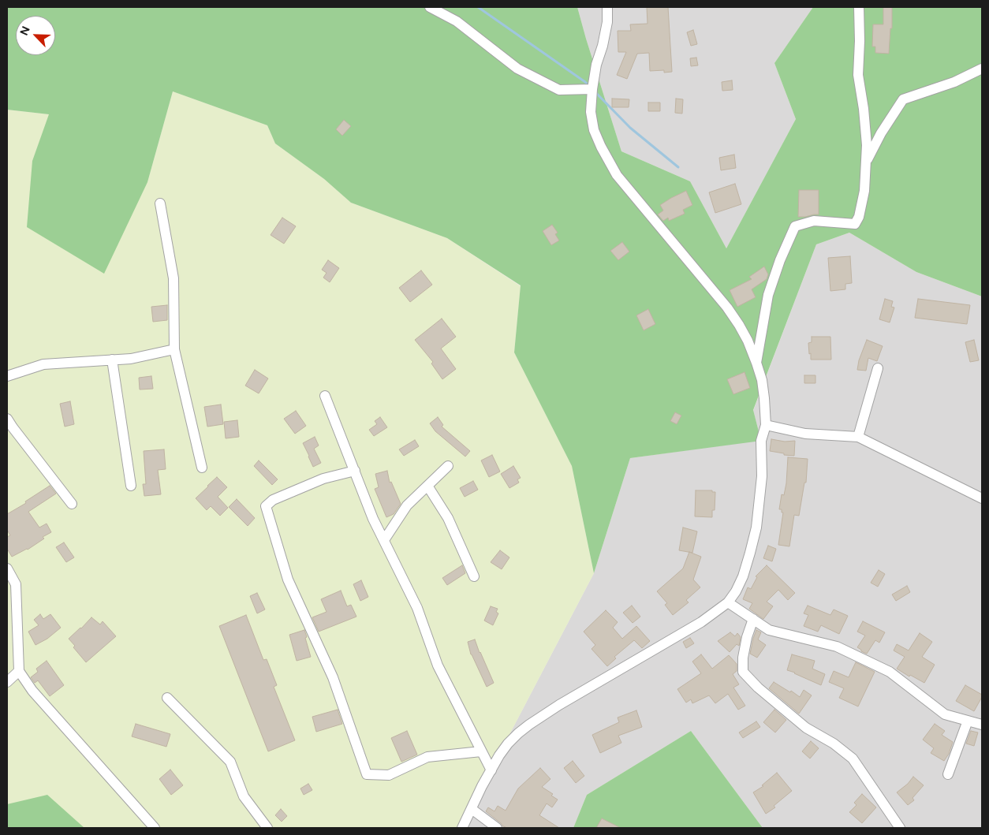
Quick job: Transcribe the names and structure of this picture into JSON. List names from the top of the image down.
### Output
{
  "north": "top left"
}
